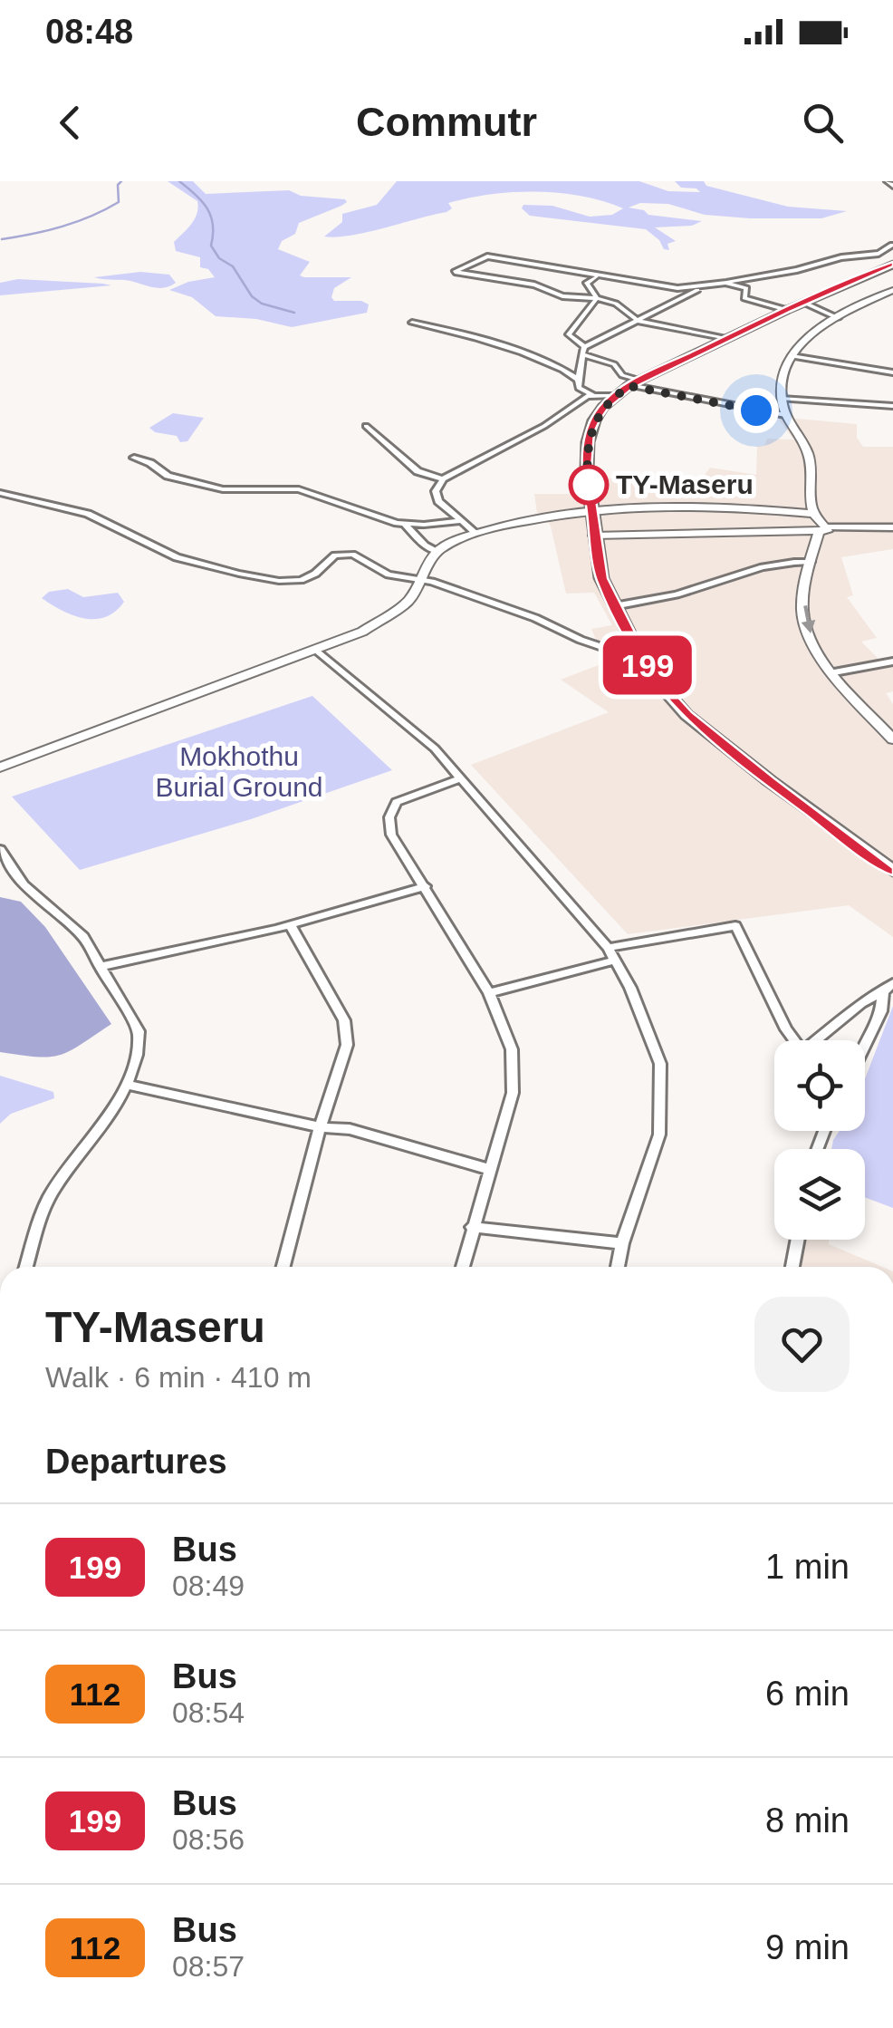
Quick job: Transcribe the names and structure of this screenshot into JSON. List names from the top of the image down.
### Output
{
  "parks": ["Mokhothu Burial Ground"],
  "places": ["TY-Maseru"],
  "lines": ["bus line 199"],
  "page": {
    "status": "08:48",
    "header": "Commutr",
    "on_map": "199",
    "heading": [
      ["TY-Maseru", "Walk · 6 min · 410 m"],
      "Departures"
    ],
    "list": [
      {
        "mark": "199",
        "name": "Bus",
        "note": "08:49",
        "value": "1 min"
      },
      {
        "mark": "112",
        "name": "Bus",
        "note": "08:54",
        "value": "6 min"
      },
      {
        "mark": "199",
        "name": "Bus",
        "note": "08:56",
        "value": "8 min"
      },
      {
        "mark": "112",
        "name": "Bus",
        "note": "08:57",
        "value": "9 min"
      }
    ]
  }
}
